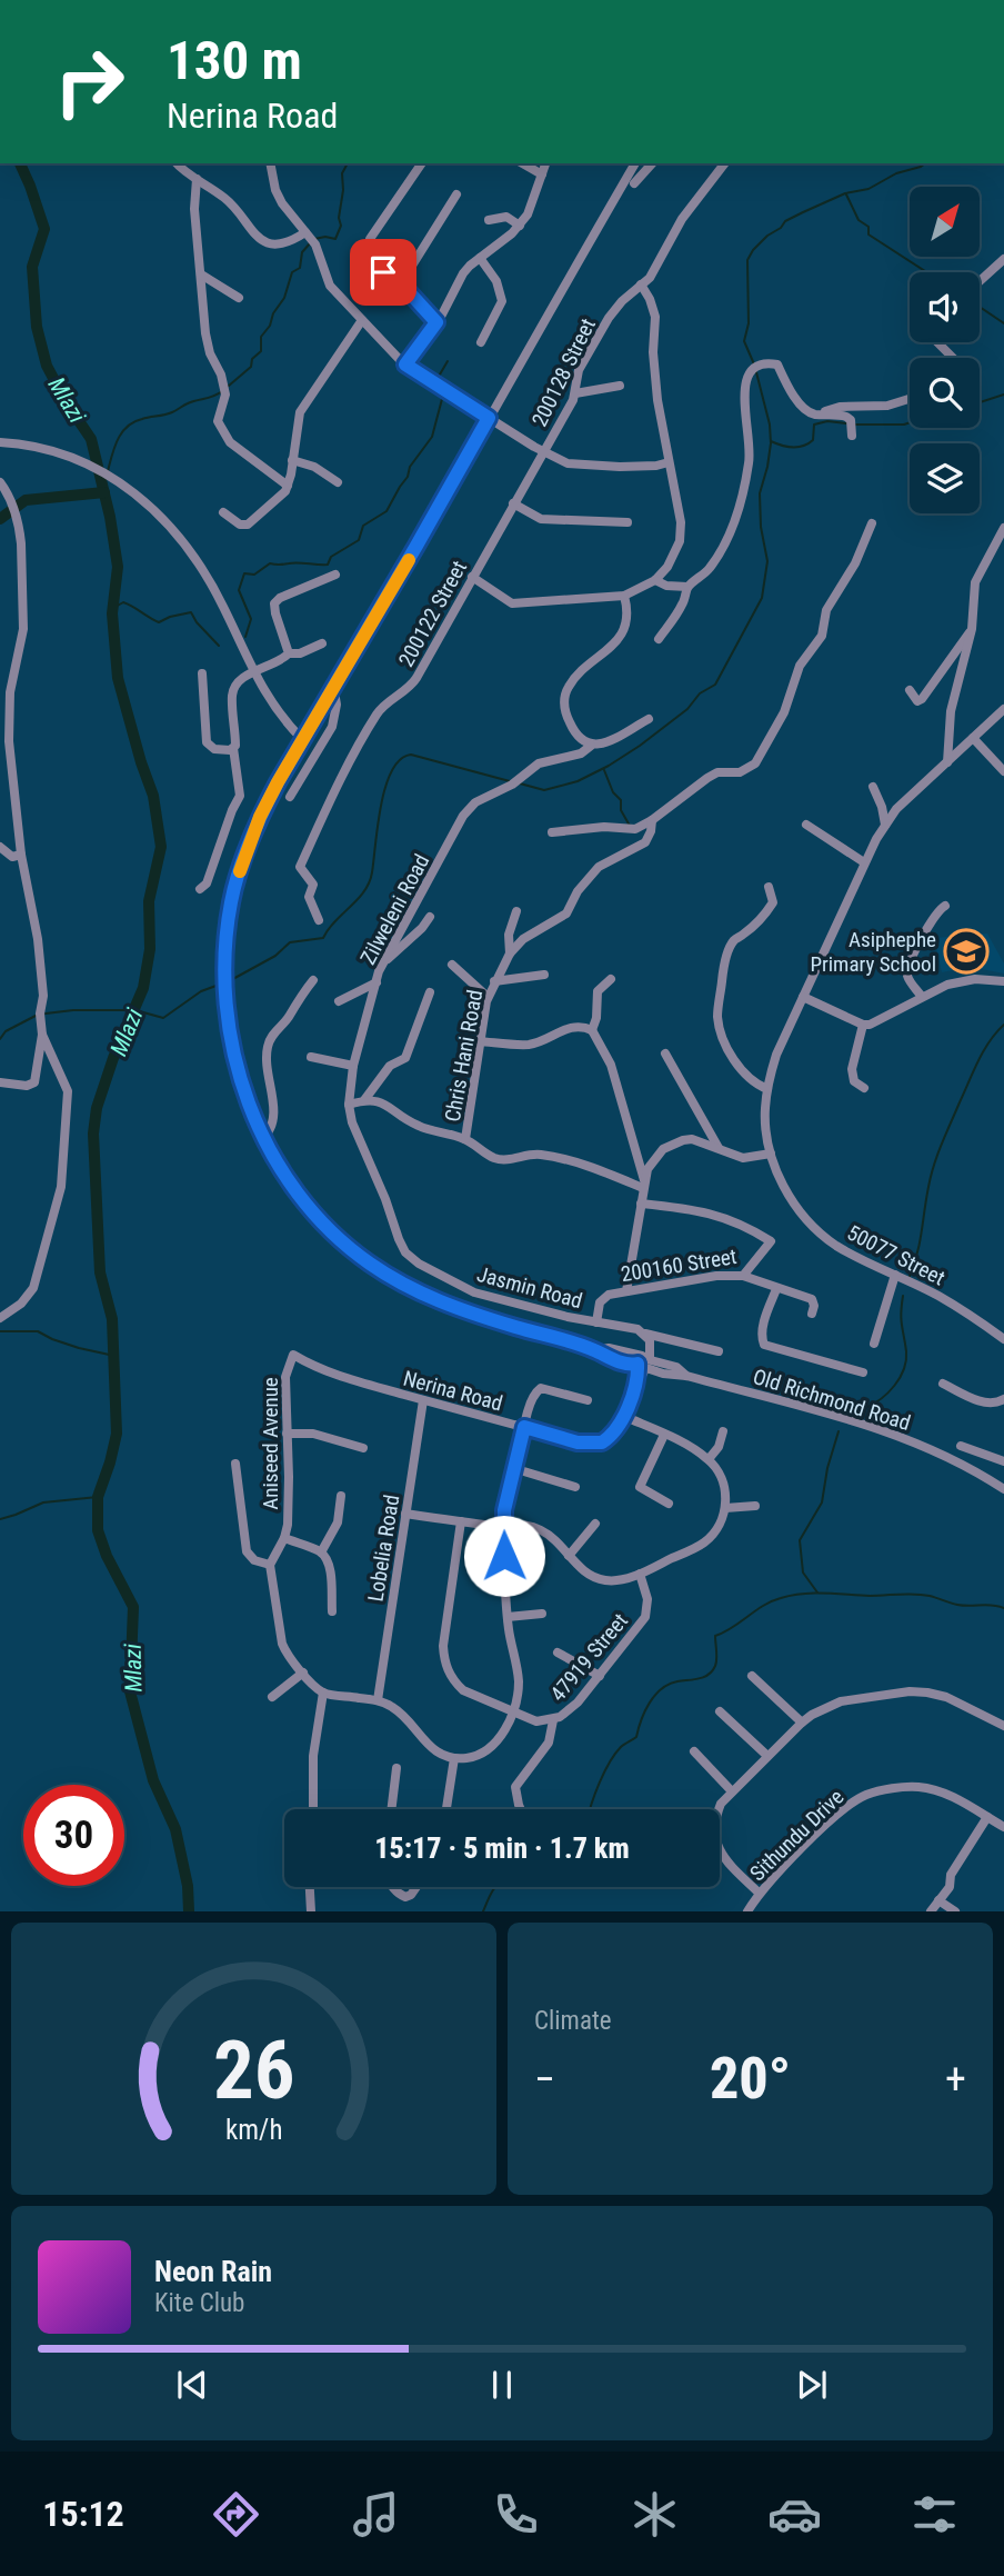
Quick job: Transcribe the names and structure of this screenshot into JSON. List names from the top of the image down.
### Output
{
  "streets": {
    "street": [
      "200128 Street",
      "200122 Street",
      "Zilweleni Road",
      "Chris Hani Road",
      "50077 Street",
      "200160 Street",
      "Jasmin Road",
      "Nerina Road",
      "Old Richmond Road",
      "Aniseed Avenue",
      "Lobelia Road",
      "47919 Street",
      "Sithundu Drive"
    ]
  },
  "crossings": [
    ["200128 Street", "200122 Street"],
    ["Zilweleni Road", "Jasmin Road"],
    ["200160 Street", "Jasmin Road"],
    ["Nerina Road", "Aniseed Avenue"],
    ["Nerina Road", "Lobelia Road"]
  ],
  "water": ["Mlazi"],
  "places": {
    "school or university": ["Asiphephe Primary School"]
  },
  "north": "top right",
  "page": {
    "turn": ["130 m", "Nerina Road"],
    "limit": "30",
    "trip": "15:17 · 5 min · 1.7 km",
    "tile": "Climate",
    "heat": ["−", "20°", "+"],
    "song": ["Neon Rain", "Kite Club"],
    "tabs": "15:12",
    "gauge": ["26", "km/h"]
  }
}
